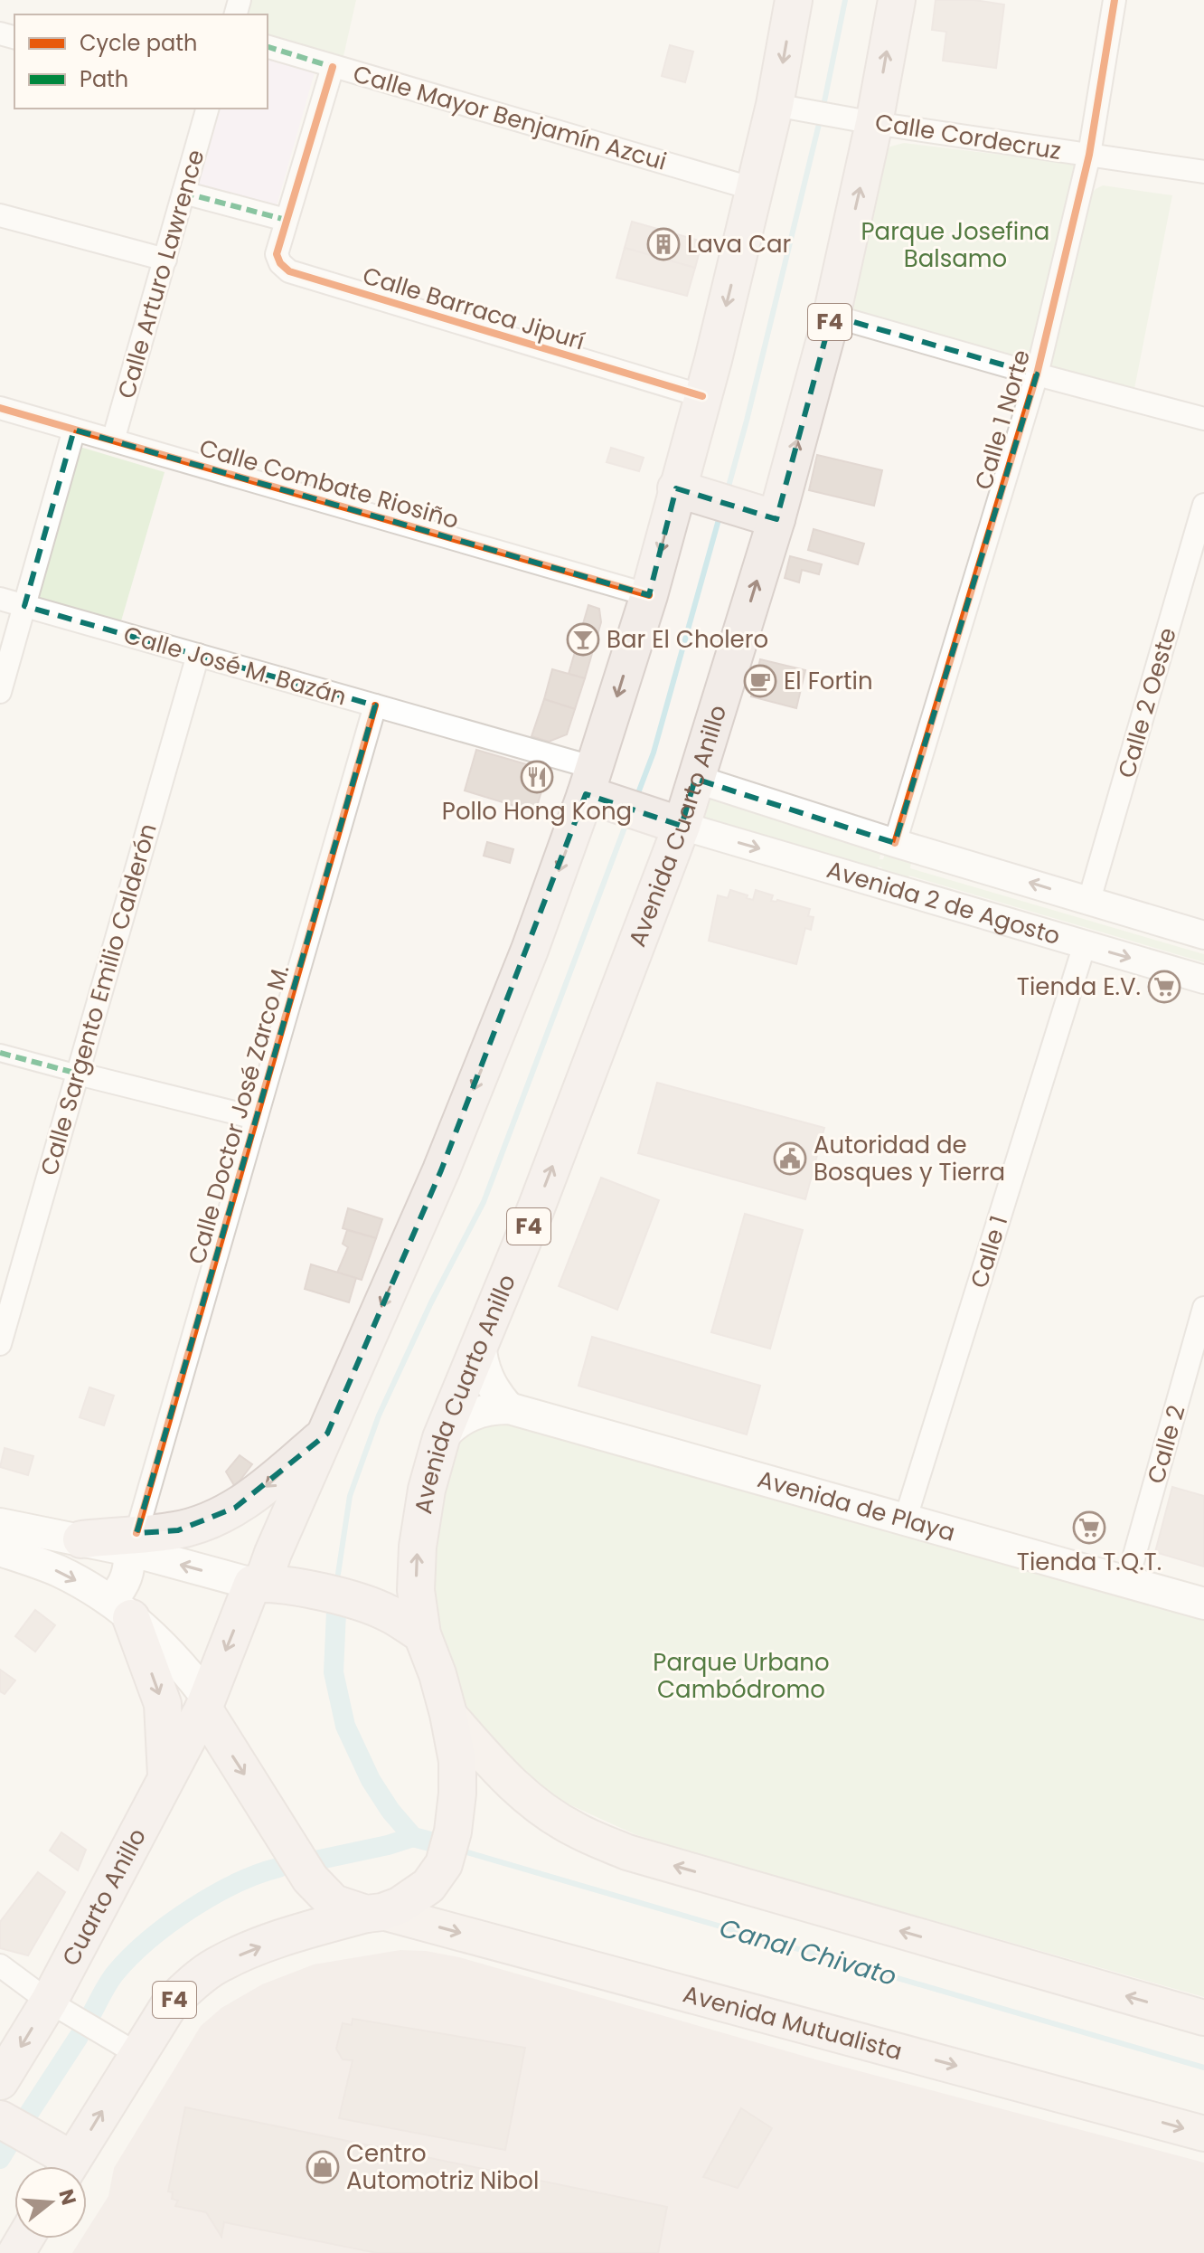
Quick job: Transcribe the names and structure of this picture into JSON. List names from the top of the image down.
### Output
{
  "streets": {
    "highway": ["F4", "Avenida Cuarto Anillo", "Cuarto Anillo"],
    "main road": ["Avenida de Playa", "Avenida Mutualista"],
    "street": [
      "Calle Mayor Benjamín Azcui",
      "Calle Cordecruz",
      "Calle Arturo Lawrence",
      "Calle Barraca Jipurí",
      "Calle 1 Norte",
      "Calle Combate Riosiño",
      "Calle José M. Bazán",
      "Calle 2 Oeste",
      "Avenida 2 de Agosto",
      "Calle Sargento Emilio Calderón",
      "Calle Doctor José Zarco M.",
      "Calle 1",
      "Calle 2"
    ]
  },
  "crossings": [
    ["Calle Cordecruz", "Calle 1 Norte"],
    ["Calle Cordecruz", "Avenida Cuarto Anillo"],
    ["Calle Arturo Lawrence", "Calle Combate Riosiño"],
    ["F4", "Avenida Cuarto Anillo"],
    ["F4", "Avenida Mutualista"],
    ["Calle 1 Norte", "Avenida 2 de Agosto"],
    ["Calle José M. Bazán", "Calle Sargento Emilio Calderón"],
    ["Calle José M. Bazán", "Calle Doctor José Zarco M."],
    ["Calle 2 Oeste", "Avenida 2 de Agosto"],
    ["Avenida Cuarto Anillo", "Avenida 2 de Agosto"],
    ["Avenida Cuarto Anillo", "Avenida de Playa"],
    ["Avenida 2 de Agosto", "Calle 1"],
    ["Calle 1", "Avenida de Playa"],
    ["Calle 2", "Avenida de Playa"]
  ],
  "water": ["Canal Chivato"],
  "parks": ["Parque Josefina Balsamo", "Parque Urbano Cambódromo"],
  "places": {
    "building": ["Lava Car"],
    "bar": ["Bar El Cholero"],
    "cafe": ["El Fortin"],
    "restaurant": ["Pollo Hong Kong"],
    "supermarket": ["Tienda E.V.", "Tienda T.Q.T."],
    "public building": ["Autoridad de Bosques y Tierra"],
    "shop": ["Centro Automotriz Nibol"]
  },
  "legend": ["Cycle path", "Path"],
  "north": "right"
}
